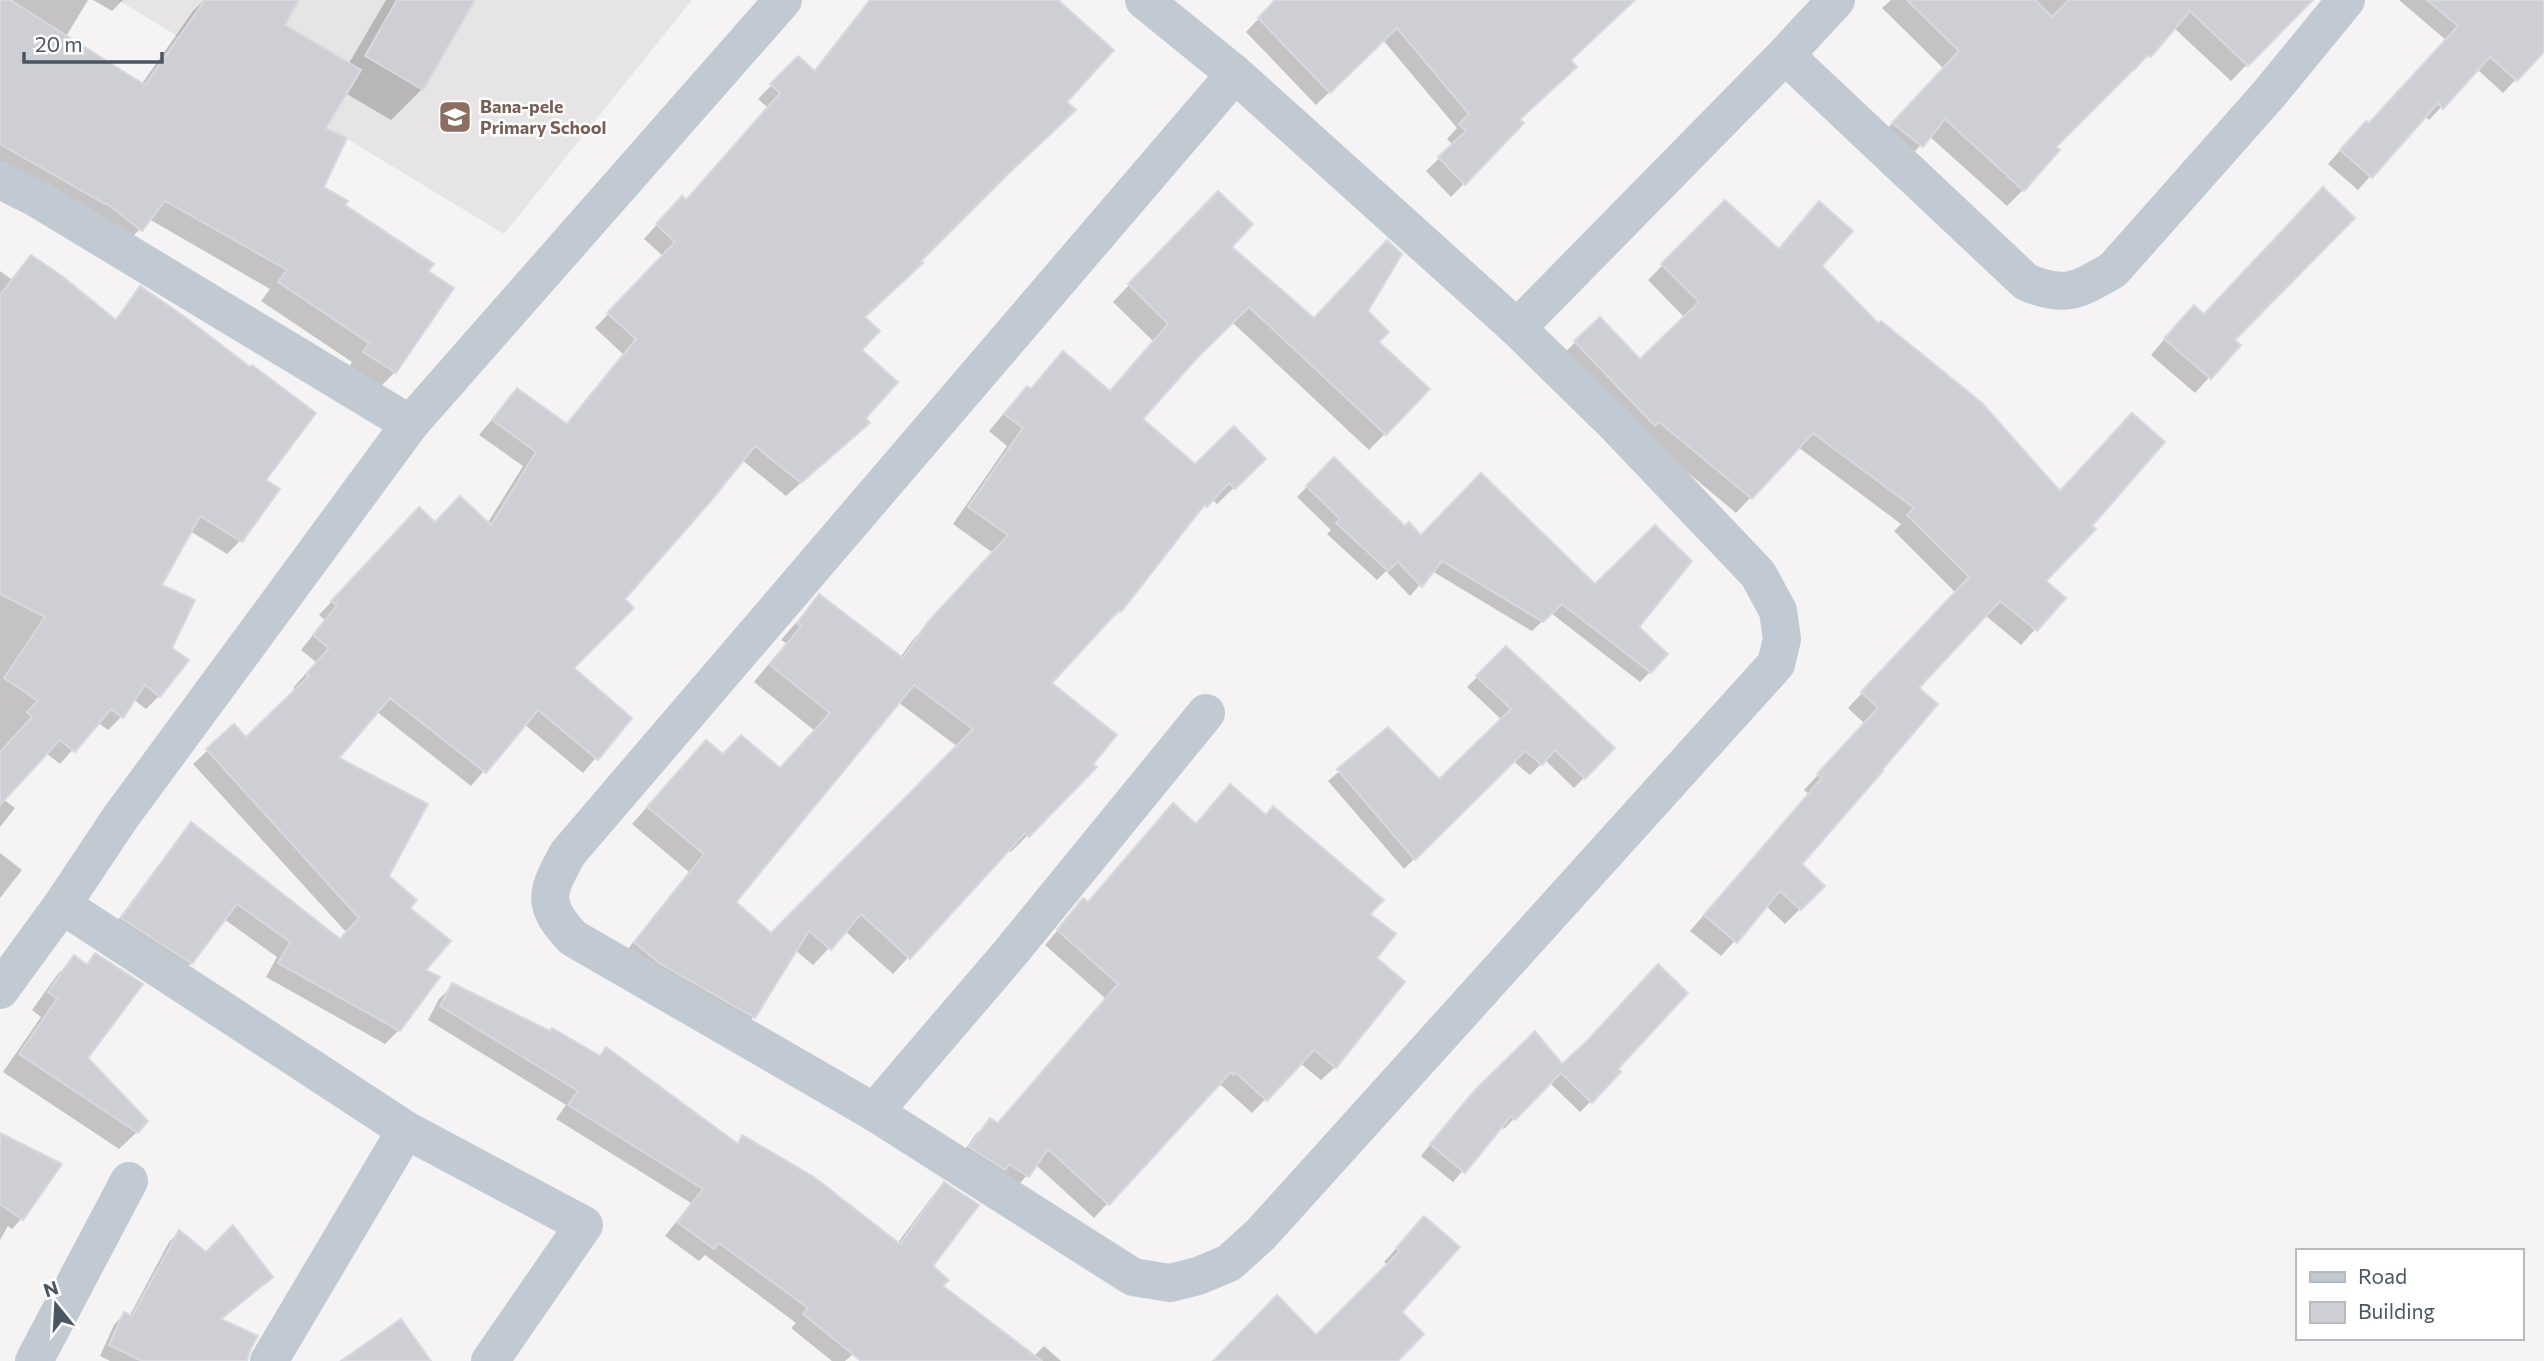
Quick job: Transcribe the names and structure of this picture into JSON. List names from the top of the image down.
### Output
{
  "places": {
    "school or university": ["Bana-pele Primary School"]
  },
  "legend": ["Road", "Building"],
  "scale_bar": "20 m",
  "north": "top"
}
